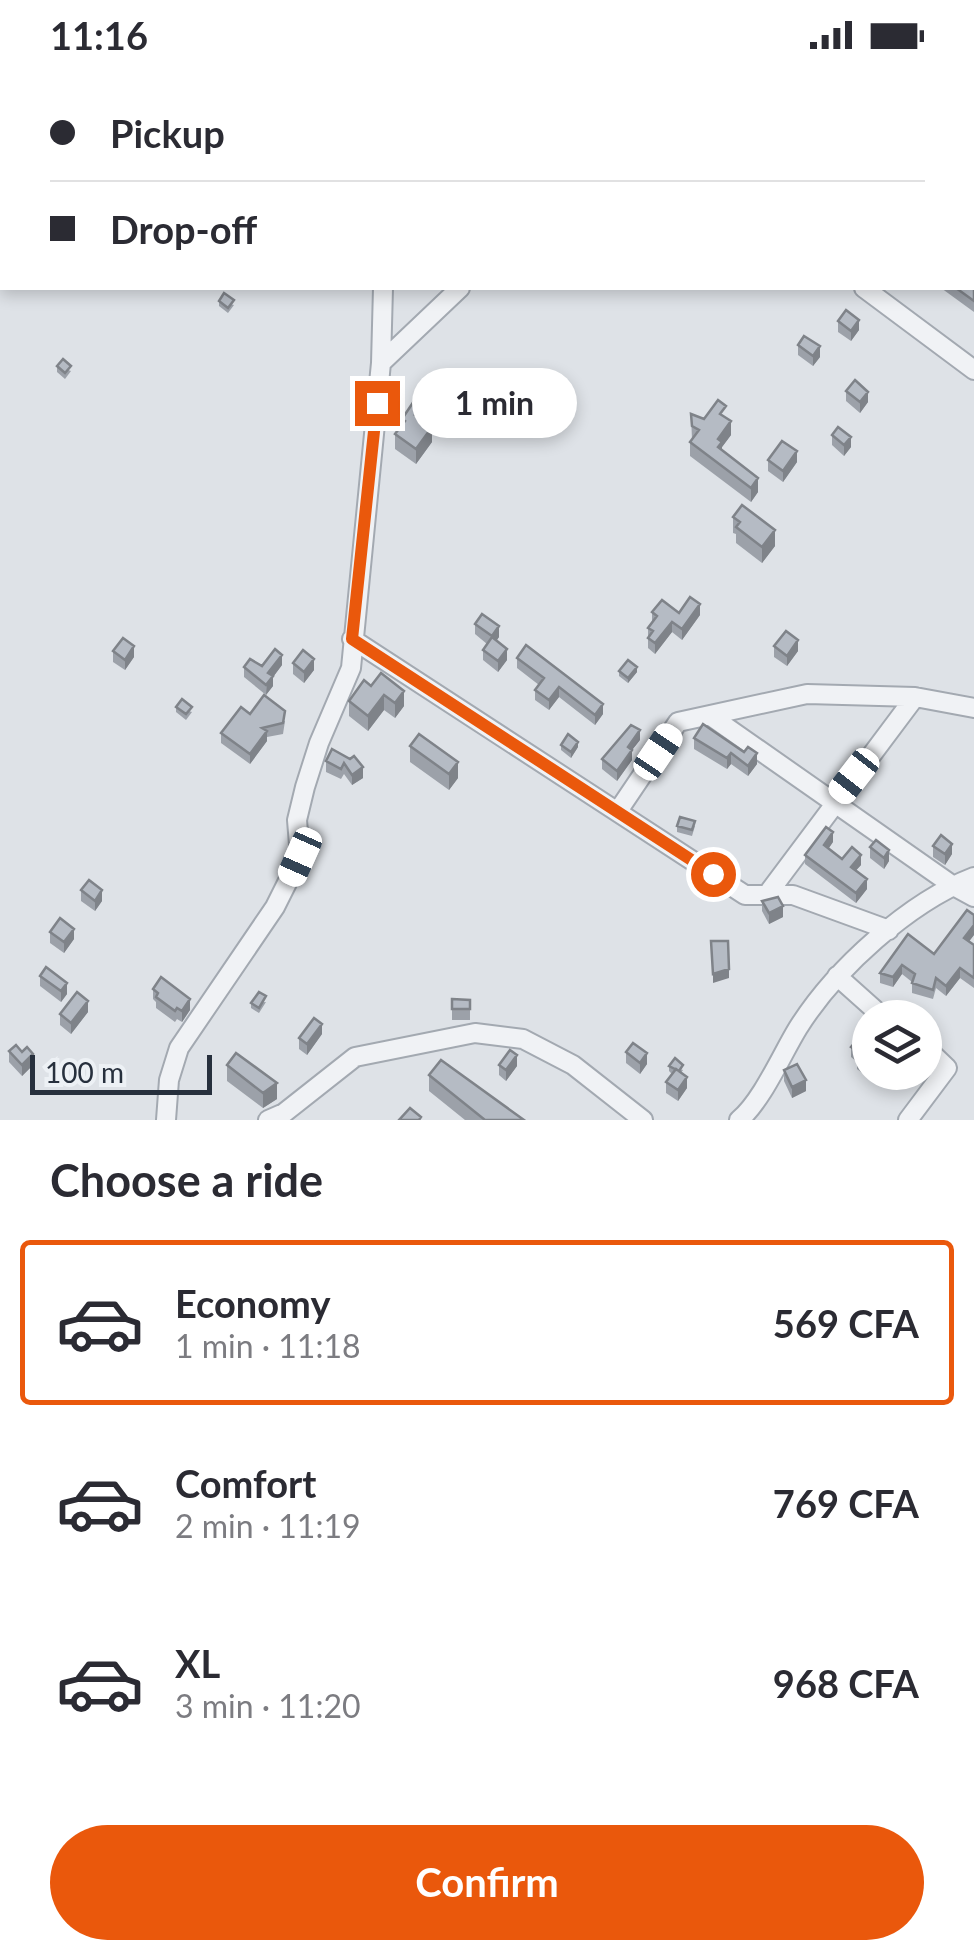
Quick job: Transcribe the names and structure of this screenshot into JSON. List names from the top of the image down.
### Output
{
  "scale_bar": "100 m",
  "page": {
    "status": "11:16",
    "banner": ["Pickup", "Drop-off"],
    "bubble": "1 min",
    "scale": "100 m",
    "heading": "Choose a ride",
    "list": [
      {
        "name": "Economy",
        "note": "1 min · 11:18",
        "value": "569 CFA"
      },
      {
        "name": "Comfort",
        "note": "2 min · 11:19",
        "value": "769 CFA"
      },
      {
        "name": "XL",
        "note": "3 min · 11:20",
        "value": "968 CFA"
      }
    ],
    "buttons": "Confirm"
  }
}
